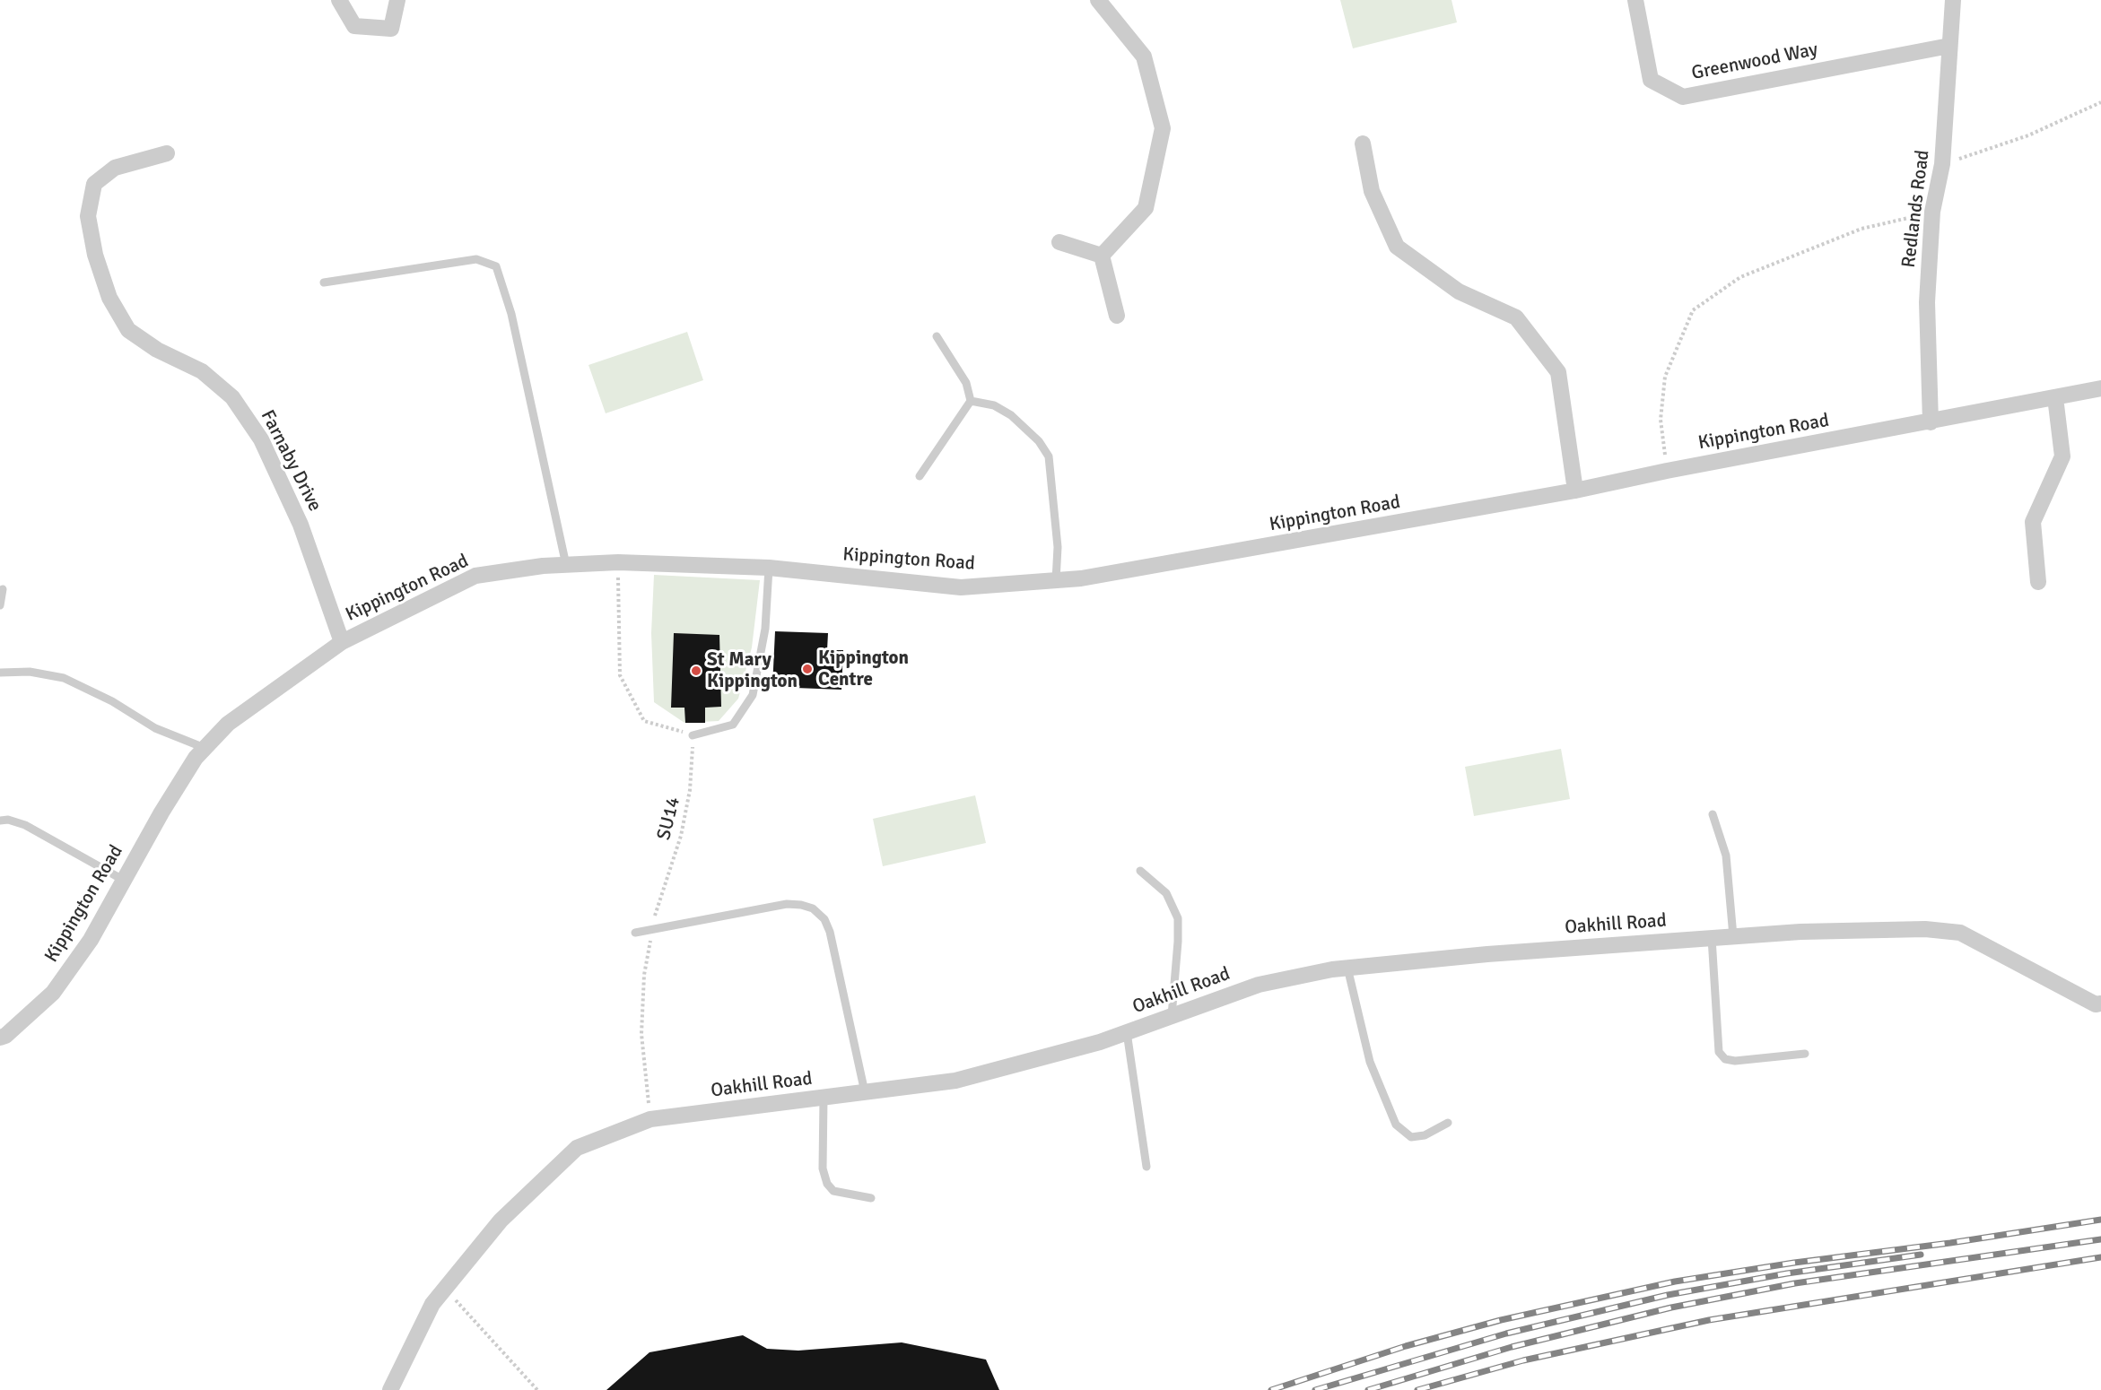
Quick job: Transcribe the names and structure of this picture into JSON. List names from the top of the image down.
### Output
{
  "streets": {
    "street": [
      "Greenwood Way",
      "Redlands Road",
      "Kippington Road",
      "Farnaby Drive",
      "Oakhill Road"
    ],
    "path": ["SU14"]
  },
  "crossings": [
    ["Greenwood Way", "Redlands Road"],
    ["Redlands Road", "Kippington Road"],
    ["Kippington Road", "Farnaby Drive"],
    ["SU14", "Oakhill Road"]
  ],
  "places": ["Kippington Centre", "St Mary Kippington"]
}
